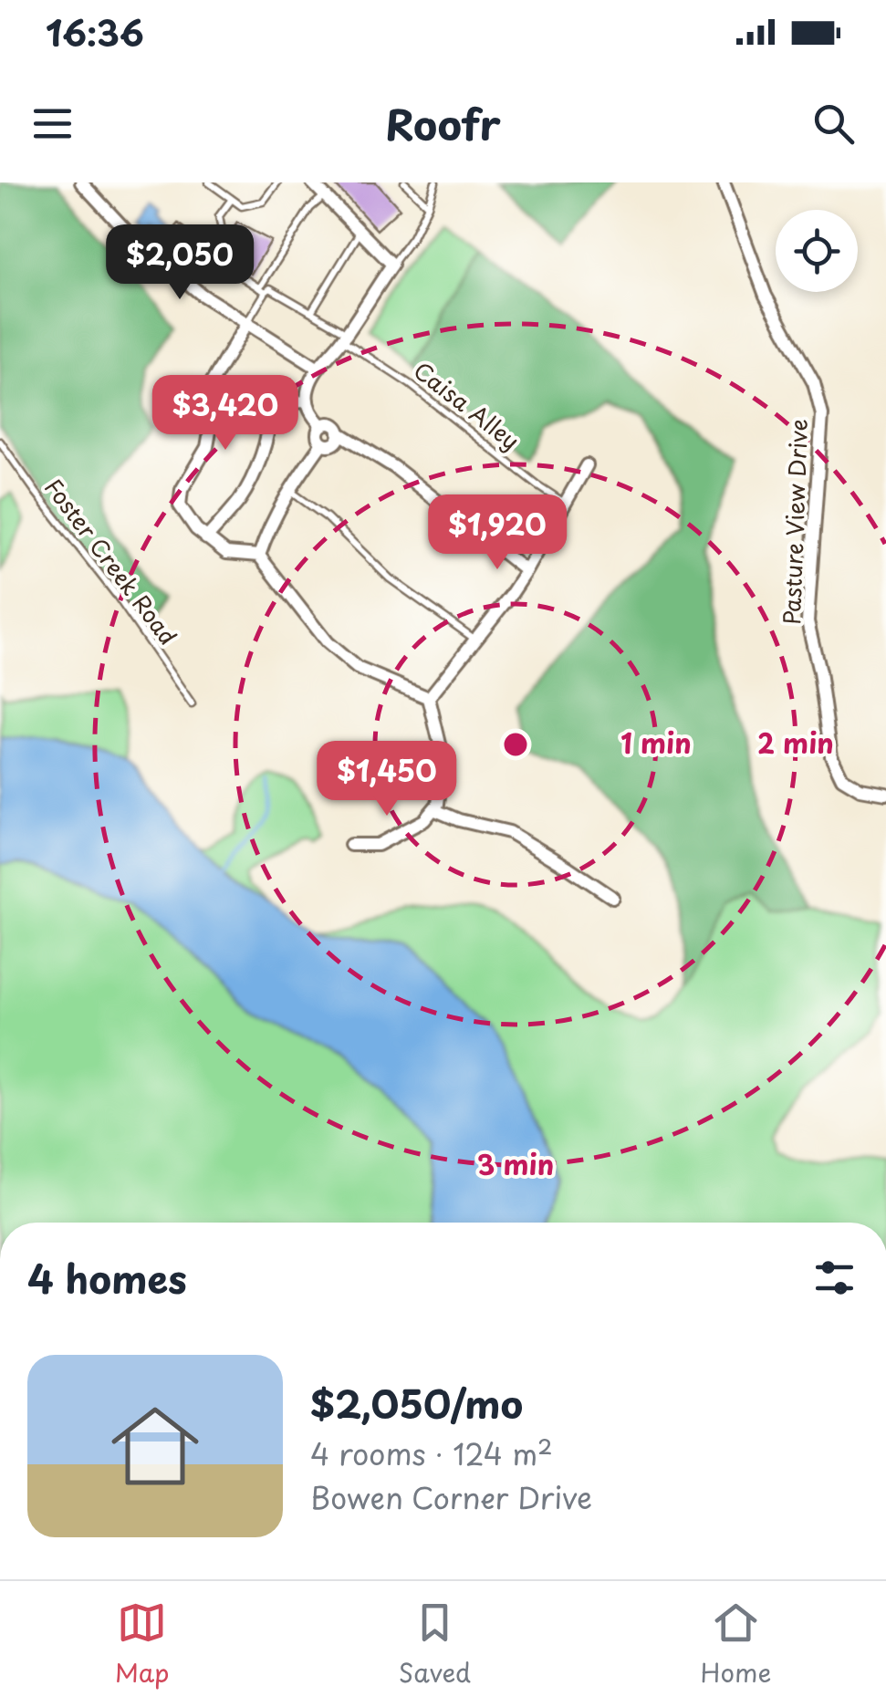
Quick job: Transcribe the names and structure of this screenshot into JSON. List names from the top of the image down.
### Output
{
  "streets": {
    "street": ["Pasture View Drive"],
    "lane": ["Caisa Alley", "Foster Creek Road"]
  },
  "page": {
    "status": "16:36",
    "header": "Roofr",
    "price": [
      "$2,050",
      "$3,420",
      "$1,920",
      "$1,450"
    ],
    "heading": "4 homes",
    "list": [
      {
        "name": "$2,050/mo",
        "note": "4 rooms · 124 m² · Bowen Corner Drive"
      }
    ],
    "tabs": ["Map", "Saved", "Home"]
  },
  "rings": ["1 min", "2 min", "3 min"]
}
